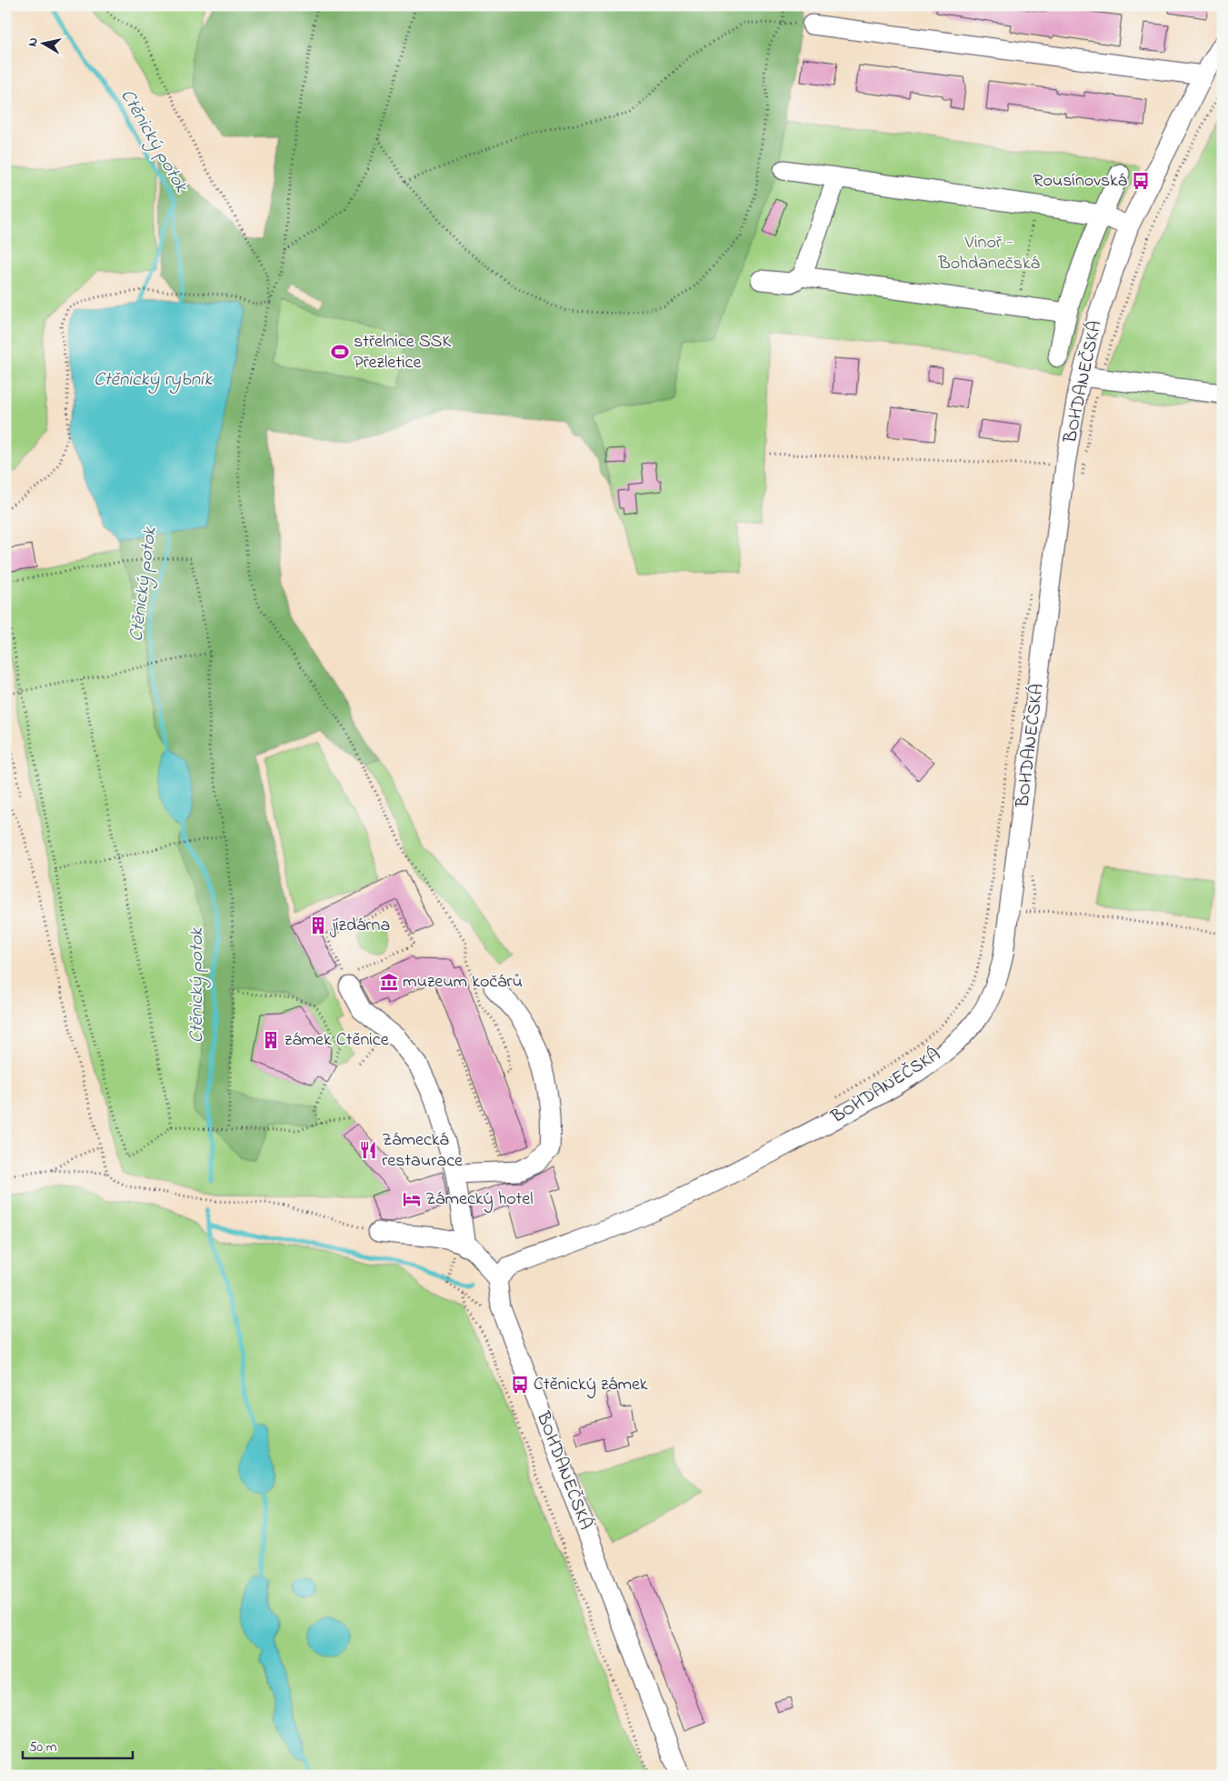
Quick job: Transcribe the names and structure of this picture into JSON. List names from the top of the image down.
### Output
{
  "streets": {
    "street": ["BOHDANEČSKÁ"]
  },
  "water": ["Ctěnický potok", "Ctěnický rybník"],
  "parks": ["Vinoř - Bohdanečská"],
  "places": {
    "bus stop": ["Rousínovská", "Ctěnický zámek"],
    "sports": ["střelnice SSK Přezletice"],
    "building": ["jízdárna", "zámek Ctěnice"],
    "museum": ["muzeum kočárů"],
    "restaurant": ["Zámecká restaurace"],
    "hotel": ["Zámecký hotel"]
  },
  "scale_bar": "50 m",
  "north": "left"
}
